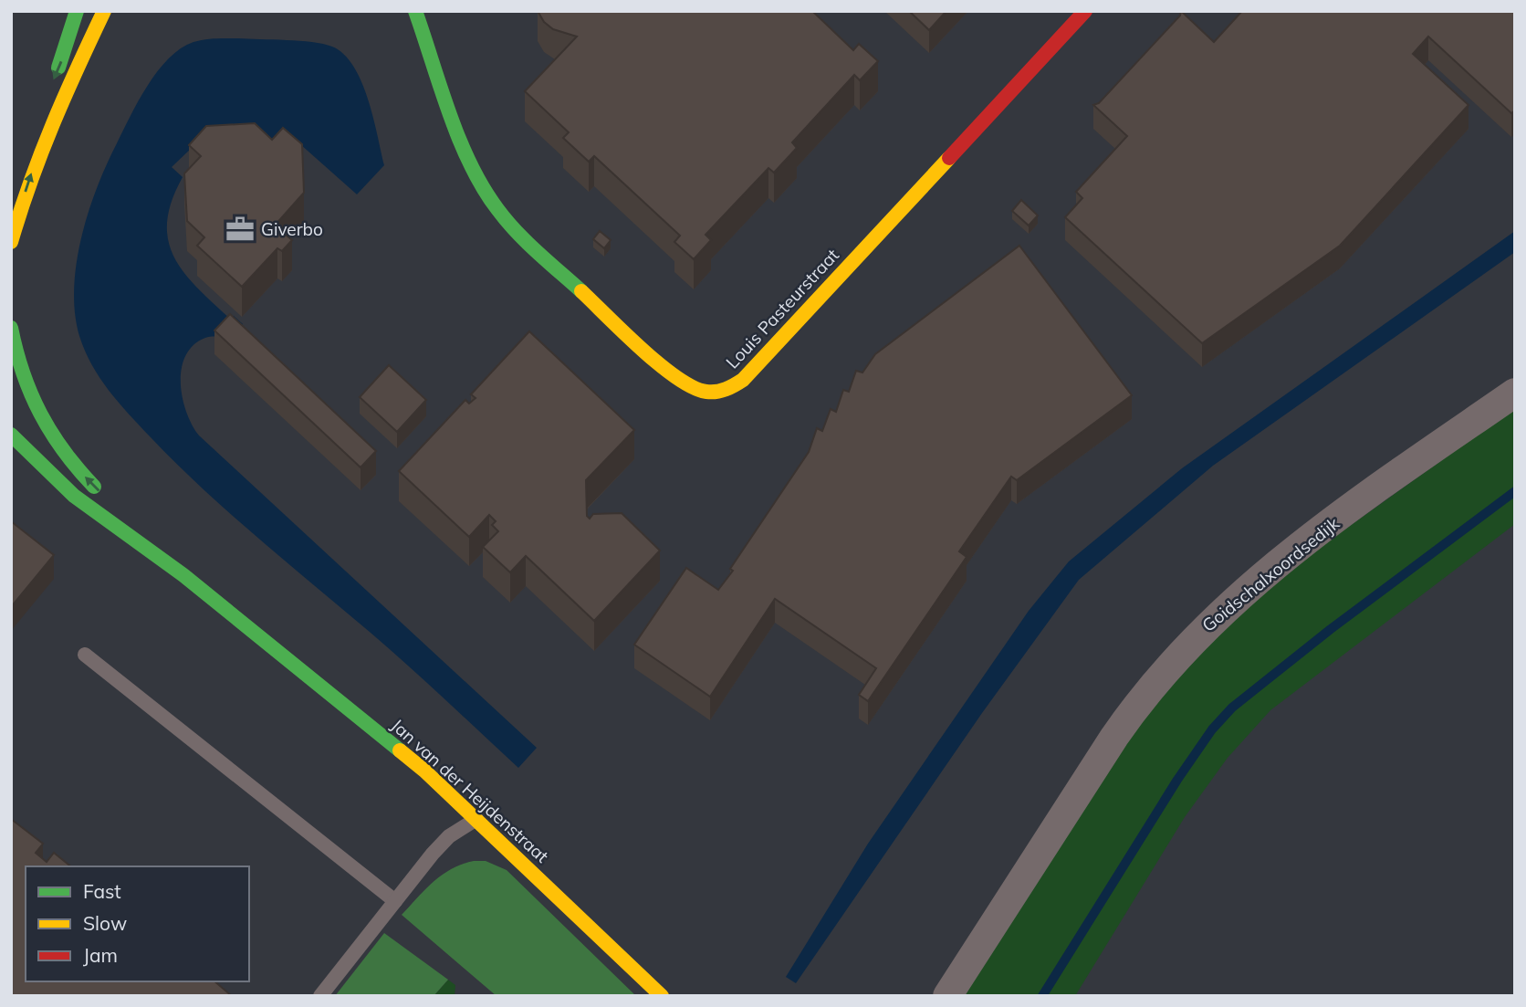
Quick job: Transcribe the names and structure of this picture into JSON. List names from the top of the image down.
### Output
{
  "streets": {
    "street": ["Louis Pasteurstraat", "Goidschalxoordsedijk", "Jan van der Heijdenstraat"]
  },
  "places": {
    "office": ["Giverbo"]
  },
  "legend": ["Fast", "Slow", "Jam"]
}
